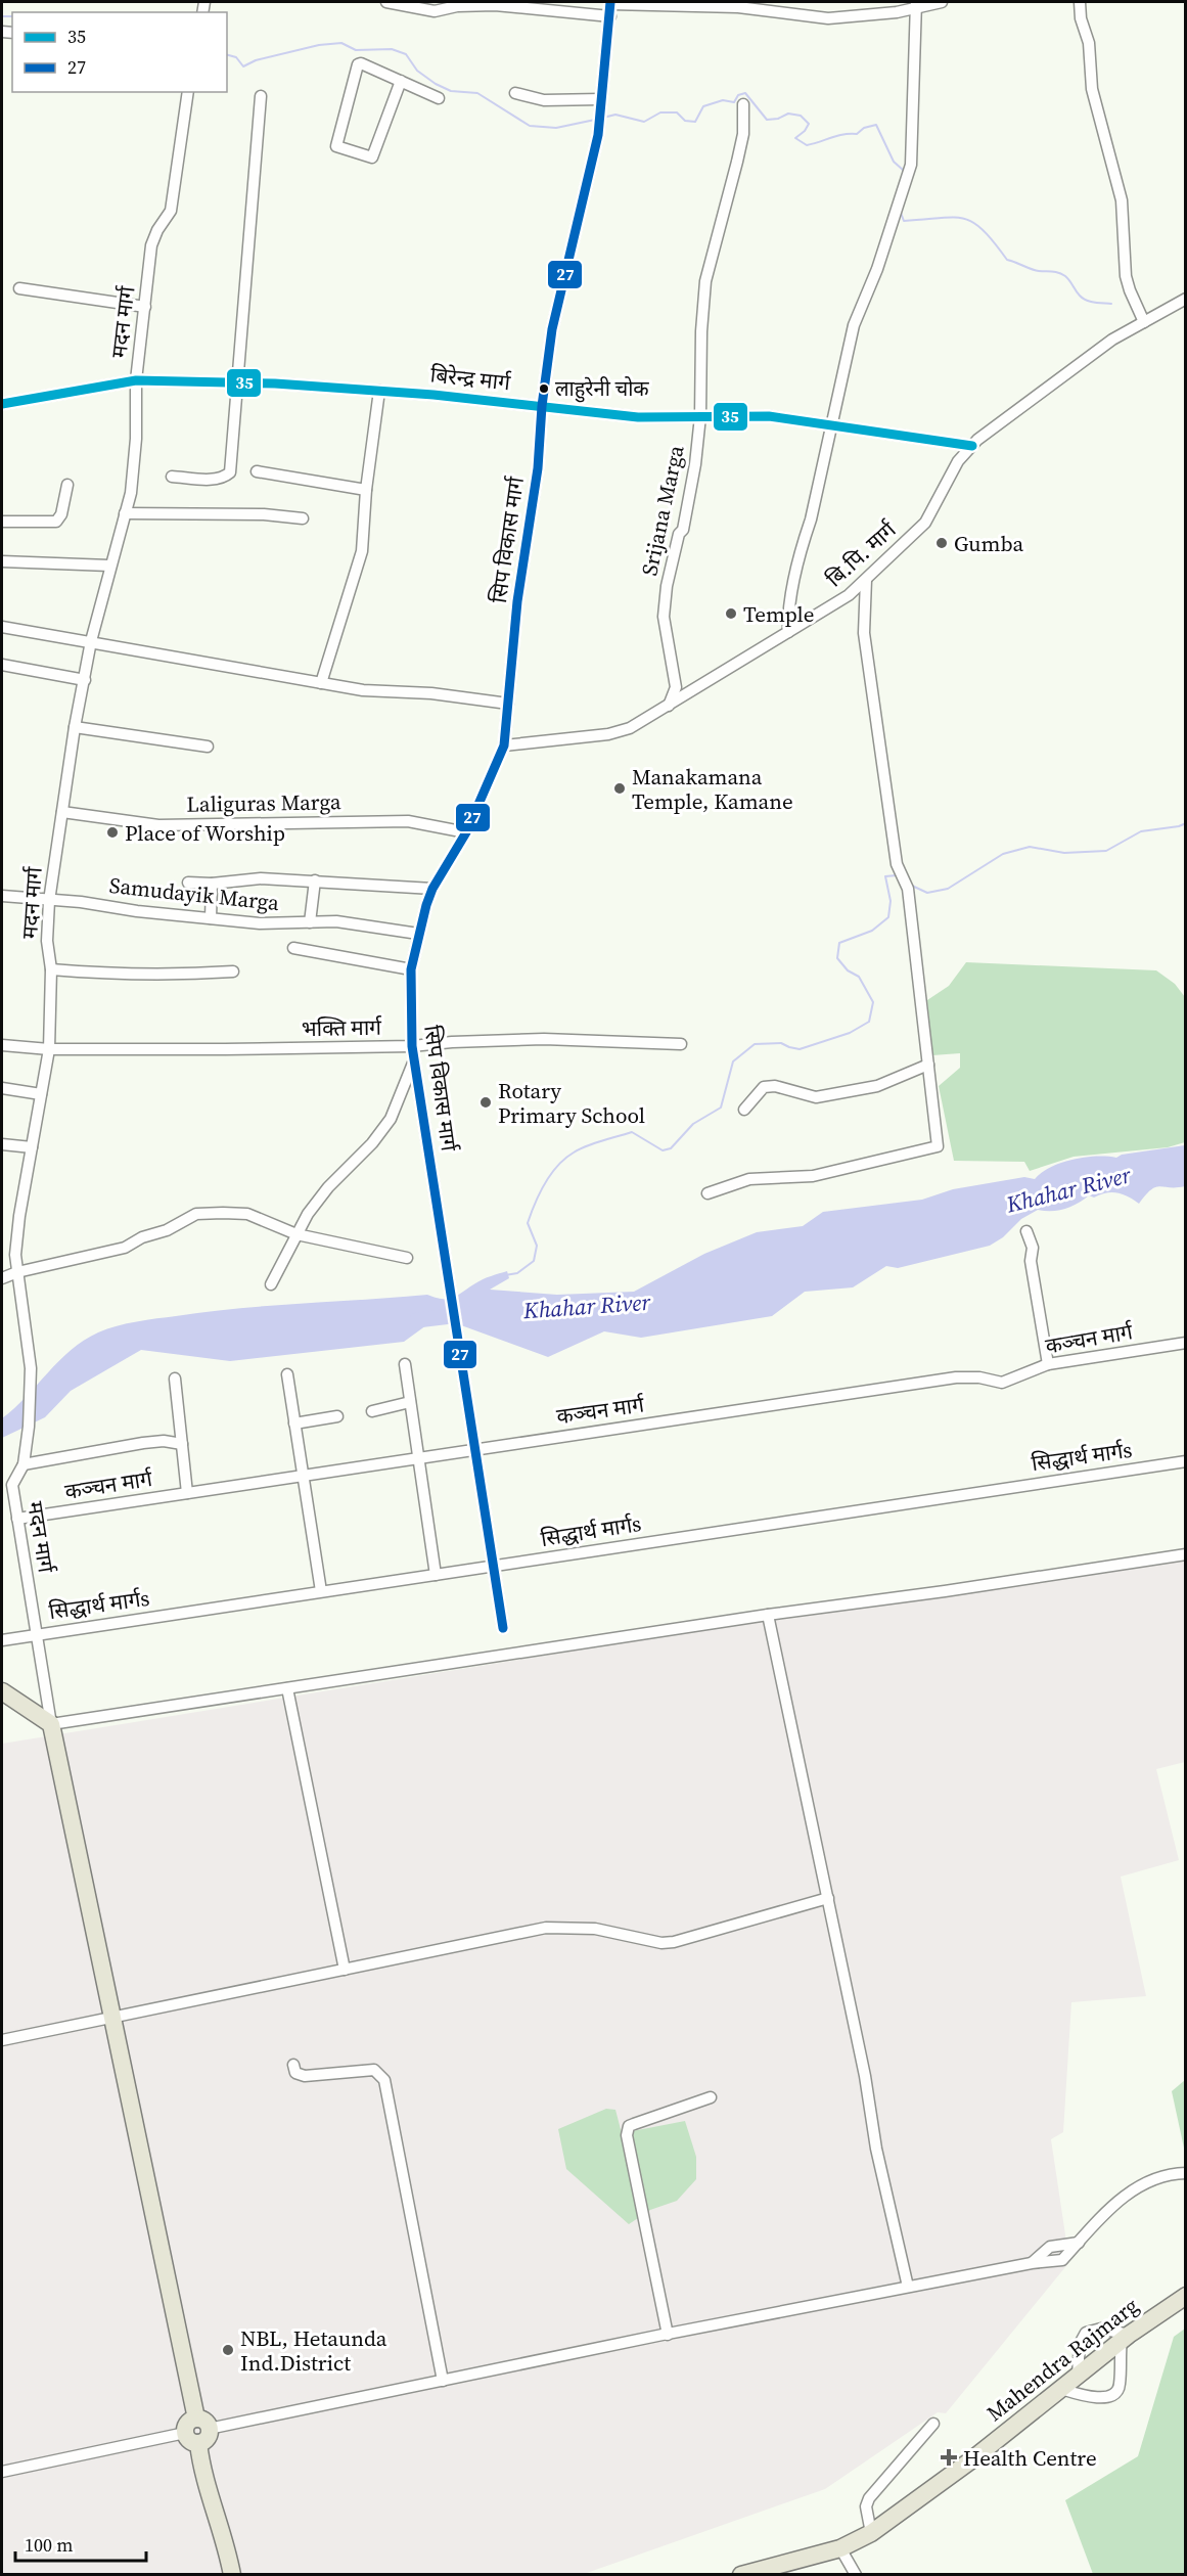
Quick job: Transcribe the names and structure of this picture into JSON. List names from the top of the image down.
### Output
{
  "streets": {
    "highway": ["Mahendra Rajmarg"],
    "street": [
      "मदन मार्ग",
      "बिरेन्द्र मार्ग",
      "Srijana Marga",
      "सिप विकास मार्ग",
      "बि.पि. मार्ग",
      "Laliguras Marga",
      "Samudayik Marga",
      "भक्ति मार्ग",
      "कञ्चन मार्ग",
      "सिद्धार्थ मार्गs"
    ]
  },
  "crossings": [
    ["मदन मार्ग", "बिरेन्द्र मार्ग"],
    ["मदन मार्ग", "Laliguras Marga"],
    ["मदन मार्ग", "Samudayik Marga"],
    ["मदन मार्ग", "भक्ति मार्ग"],
    ["मदन मार्ग", "कञ्चन मार्ग"],
    ["मदन मार्ग", "सिद्धार्थ मार्गs"],
    ["बिरेन्द्र मार्ग", "Srijana Marga"],
    ["बिरेन्द्र मार्ग", "सिप विकास मार्ग"],
    ["बिरेन्द्र मार्ग", "बि.पि. मार्ग"],
    ["Srijana Marga", "बि.पि. मार्ग"],
    ["सिप विकास मार्ग", "बि.पि. मार्ग"],
    ["सिप विकास मार्ग", "Laliguras Marga"],
    ["सिप विकास मार्ग", "Samudayik Marga"],
    ["सिप विकास मार्ग", "भक्ति मार्ग"],
    ["सिप विकास मार्ग", "कञ्चन मार्ग"],
    ["सिप विकास मार्ग", "सिद्धार्थ मार्गs"]
  ],
  "water": ["Khahar River"],
  "places": {
    "other": [
      "लाहुरेनी चोक",
      "Gumba",
      "Temple",
      "Manakamana Temple, Kamane",
      "Place of Worship",
      "Rotary Primary School",
      "NBL, Hetaunda Ind.District"
    ],
    "health": ["Health Centre"]
  },
  "lines": ["transit line 27", "transit line 35"],
  "legend": ["35", "27"],
  "scale_bar": "100 m"
}
